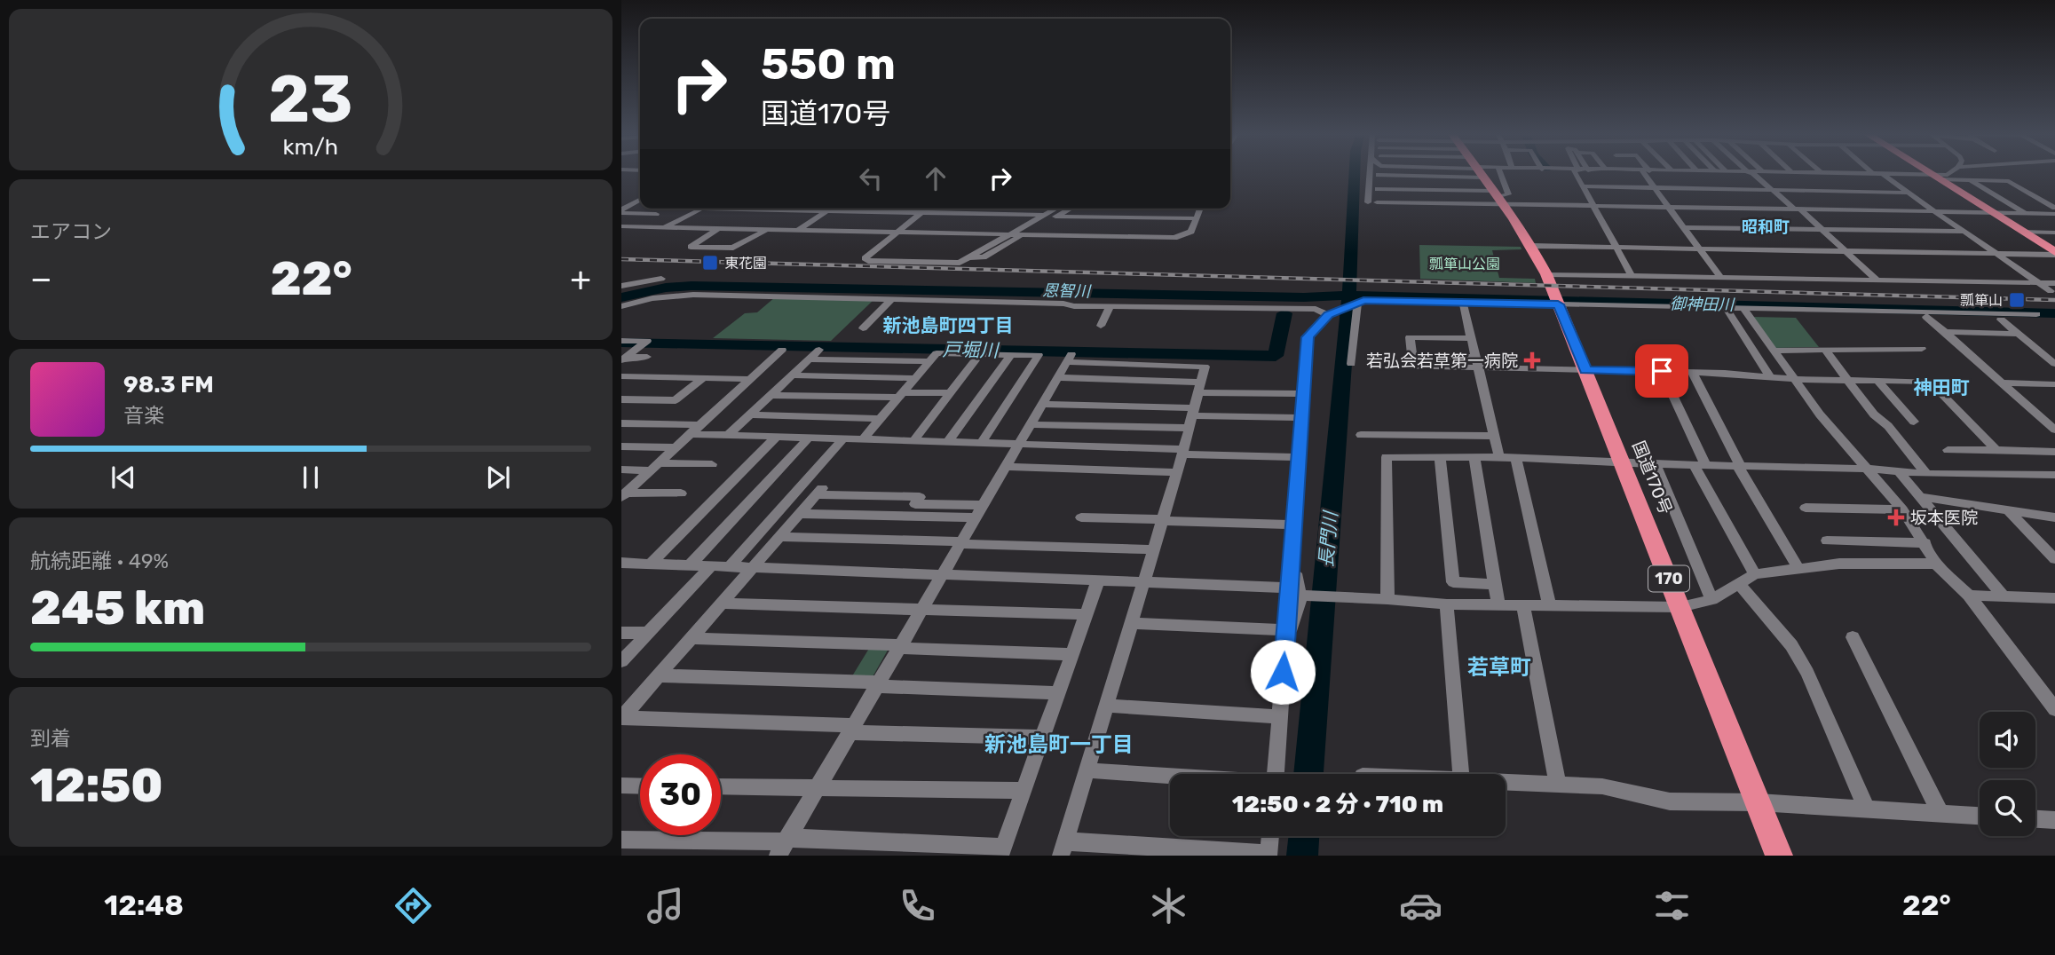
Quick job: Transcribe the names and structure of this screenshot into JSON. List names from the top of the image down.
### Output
{
  "streets": {
    "highway": ["国道170号", "170"]
  },
  "districts": [
    "昭和町",
    "新池島町四丁目",
    "神田町",
    "若草町",
    "新池島町一丁目"
  ],
  "water": [
    "恩智川",
    "御神田川",
    "戸堀川",
    "長門川"
  ],
  "parks": ["瓢箪山公園"],
  "places": {
    "transit": ["東花園", "瓢箪山"],
    "health": ["若弘会若草第一病院", "坂本医院"]
  },
  "page": {
    "turn": ["550 m", "国道170号"],
    "tile": [
      "エアコン",
      ["航続距離 · 49%", "245 km"],
      ["到着", "12:50"]
    ],
    "heat": ["−", "22°", "+"],
    "song": ["98.3 FM", "音楽"],
    "limit": "30",
    "trip": "12:50 · 2 分 · 710 m",
    "tabs": ["12:48", "22°"],
    "gauge": ["23", "km/h"]
  }
}
